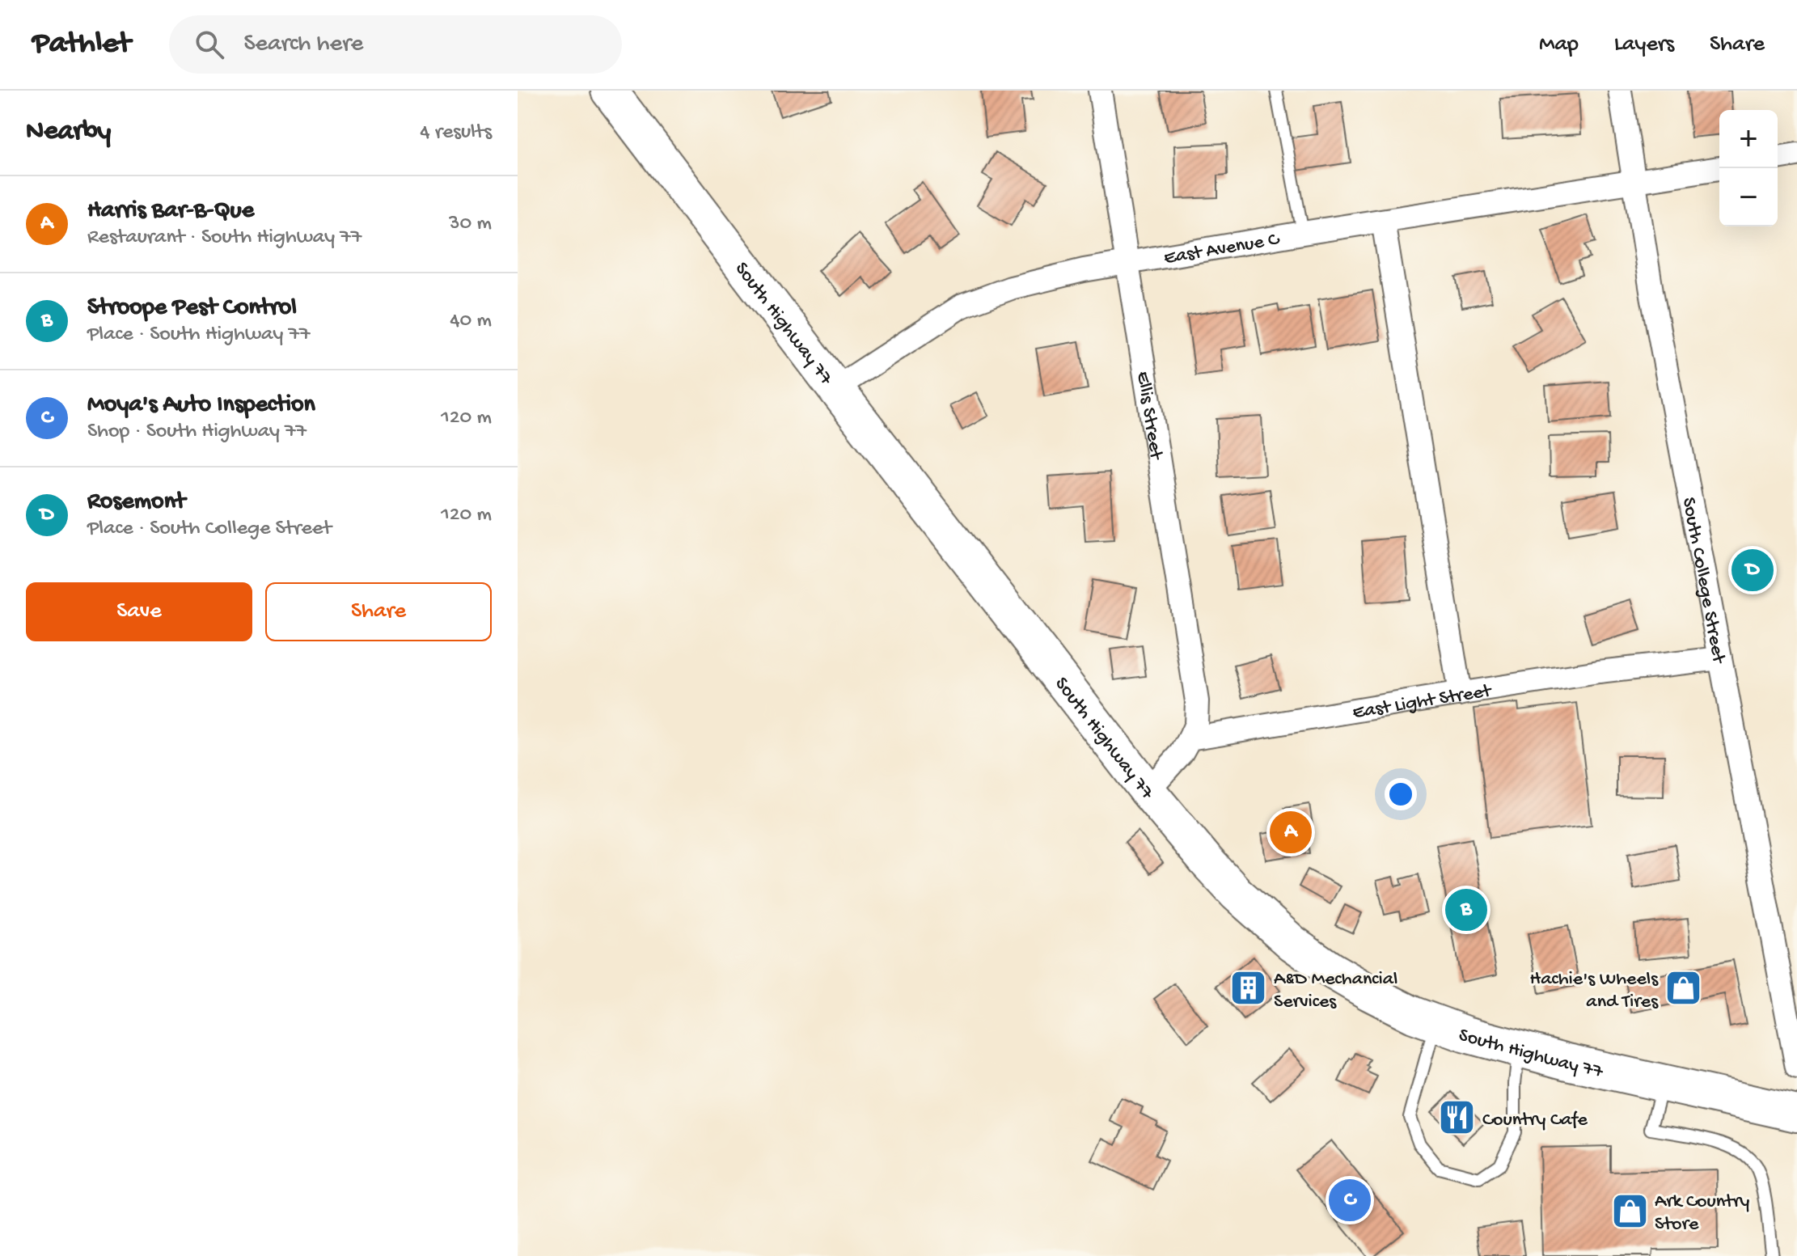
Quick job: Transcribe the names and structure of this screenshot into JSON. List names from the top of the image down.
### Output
{
  "streets": {
    "main road": ["South Highway 77"],
    "street": [
      "East Avenue C",
      "Ellis Street",
      "South College Street",
      "East Light Street"
    ]
  },
  "crossings": [
    ["East Avenue C", "South Highway 77"],
    ["East Avenue C", "Ellis Street"],
    ["East Avenue C", "South College Street"],
    ["Ellis Street", "East Light Street"],
    ["South College Street", "East Light Street"]
  ],
  "places": {
    "building": ["A&D Mechancial Services"],
    "shop": ["Hachie's Wheels and Tires", "Ark Country Store"],
    "restaurant": ["Country Cafe"]
  },
  "page": {
    "header": "Pathlet",
    "search": "Search here",
    "nav": ["Map", "Layers", "Share"],
    "heading": ["Nearby", "4 results"],
    "map_buttons": ["+", "−"],
    "list": [
      {
        "mark": "A",
        "name": "Harris Bar-B-Que",
        "note": "Restaurant · South Highway 77",
        "value": "30 m"
      },
      {
        "mark": "B",
        "name": "Stroope Pest Control",
        "note": "Place · South Highway 77",
        "value": "40 m"
      },
      {
        "mark": "C",
        "name": "Moya's Auto Inspection",
        "note": "Shop · South Highway 77",
        "value": "120 m"
      },
      {
        "mark": "D",
        "name": "Rosemont",
        "note": "Place · South College Street",
        "value": "120 m"
      }
    ],
    "pins": [
      "D",
      "A",
      "B",
      "C"
    ],
    "buttons": ["Save", "Share"]
  }
}
